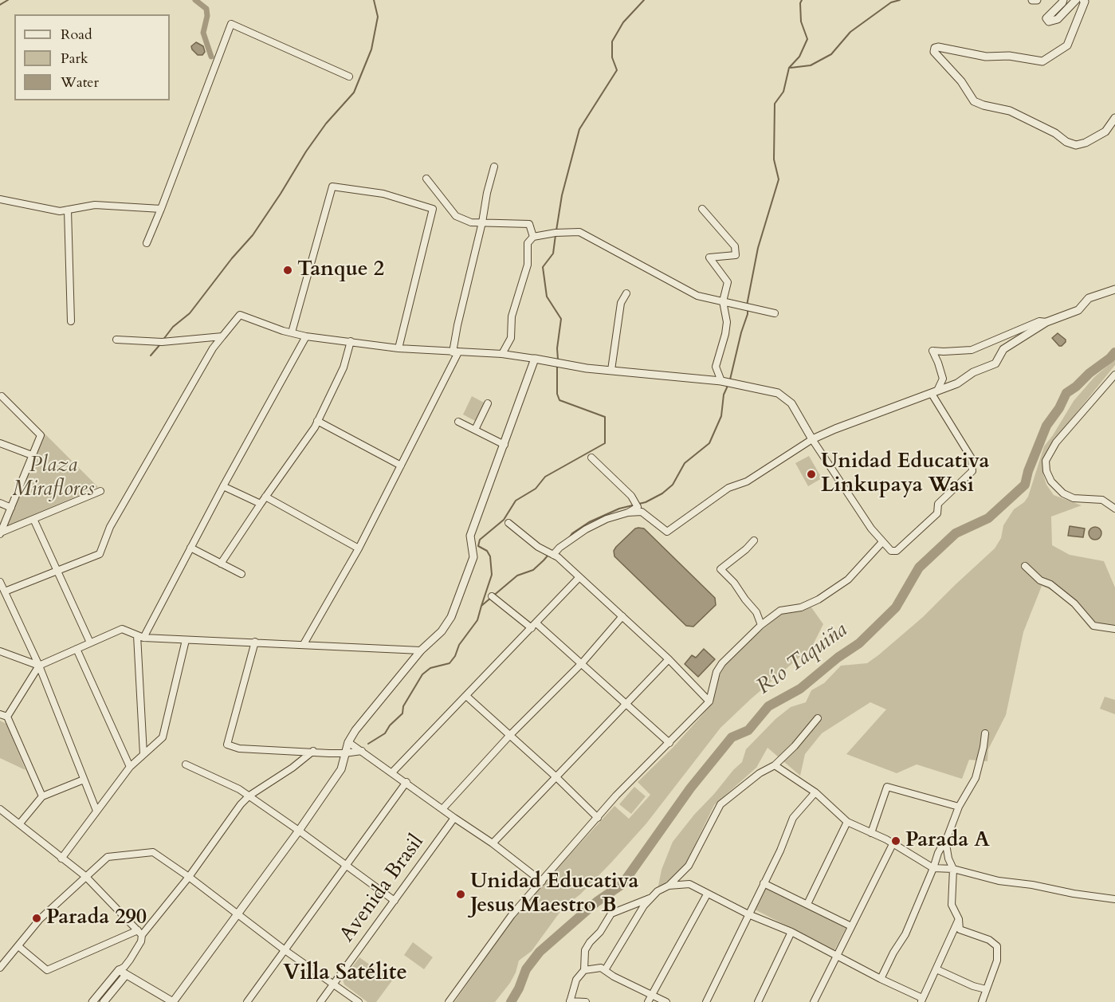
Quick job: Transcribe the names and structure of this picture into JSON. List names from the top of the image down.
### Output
{
  "streets": {
    "street": ["Avenida Brasil"]
  },
  "districts": ["Villa Satélite"],
  "water": ["Río Taquiña"],
  "parks": ["Plaza Miraflores"],
  "places": [
    "Tanque 2",
    "Unidad Educativa Linkupaya Wasi",
    "Parada A",
    "Unidad Educativa Jesus Maestro B",
    "Parada 290"
  ],
  "legend": ["Road", "Park", "Water"]
}
